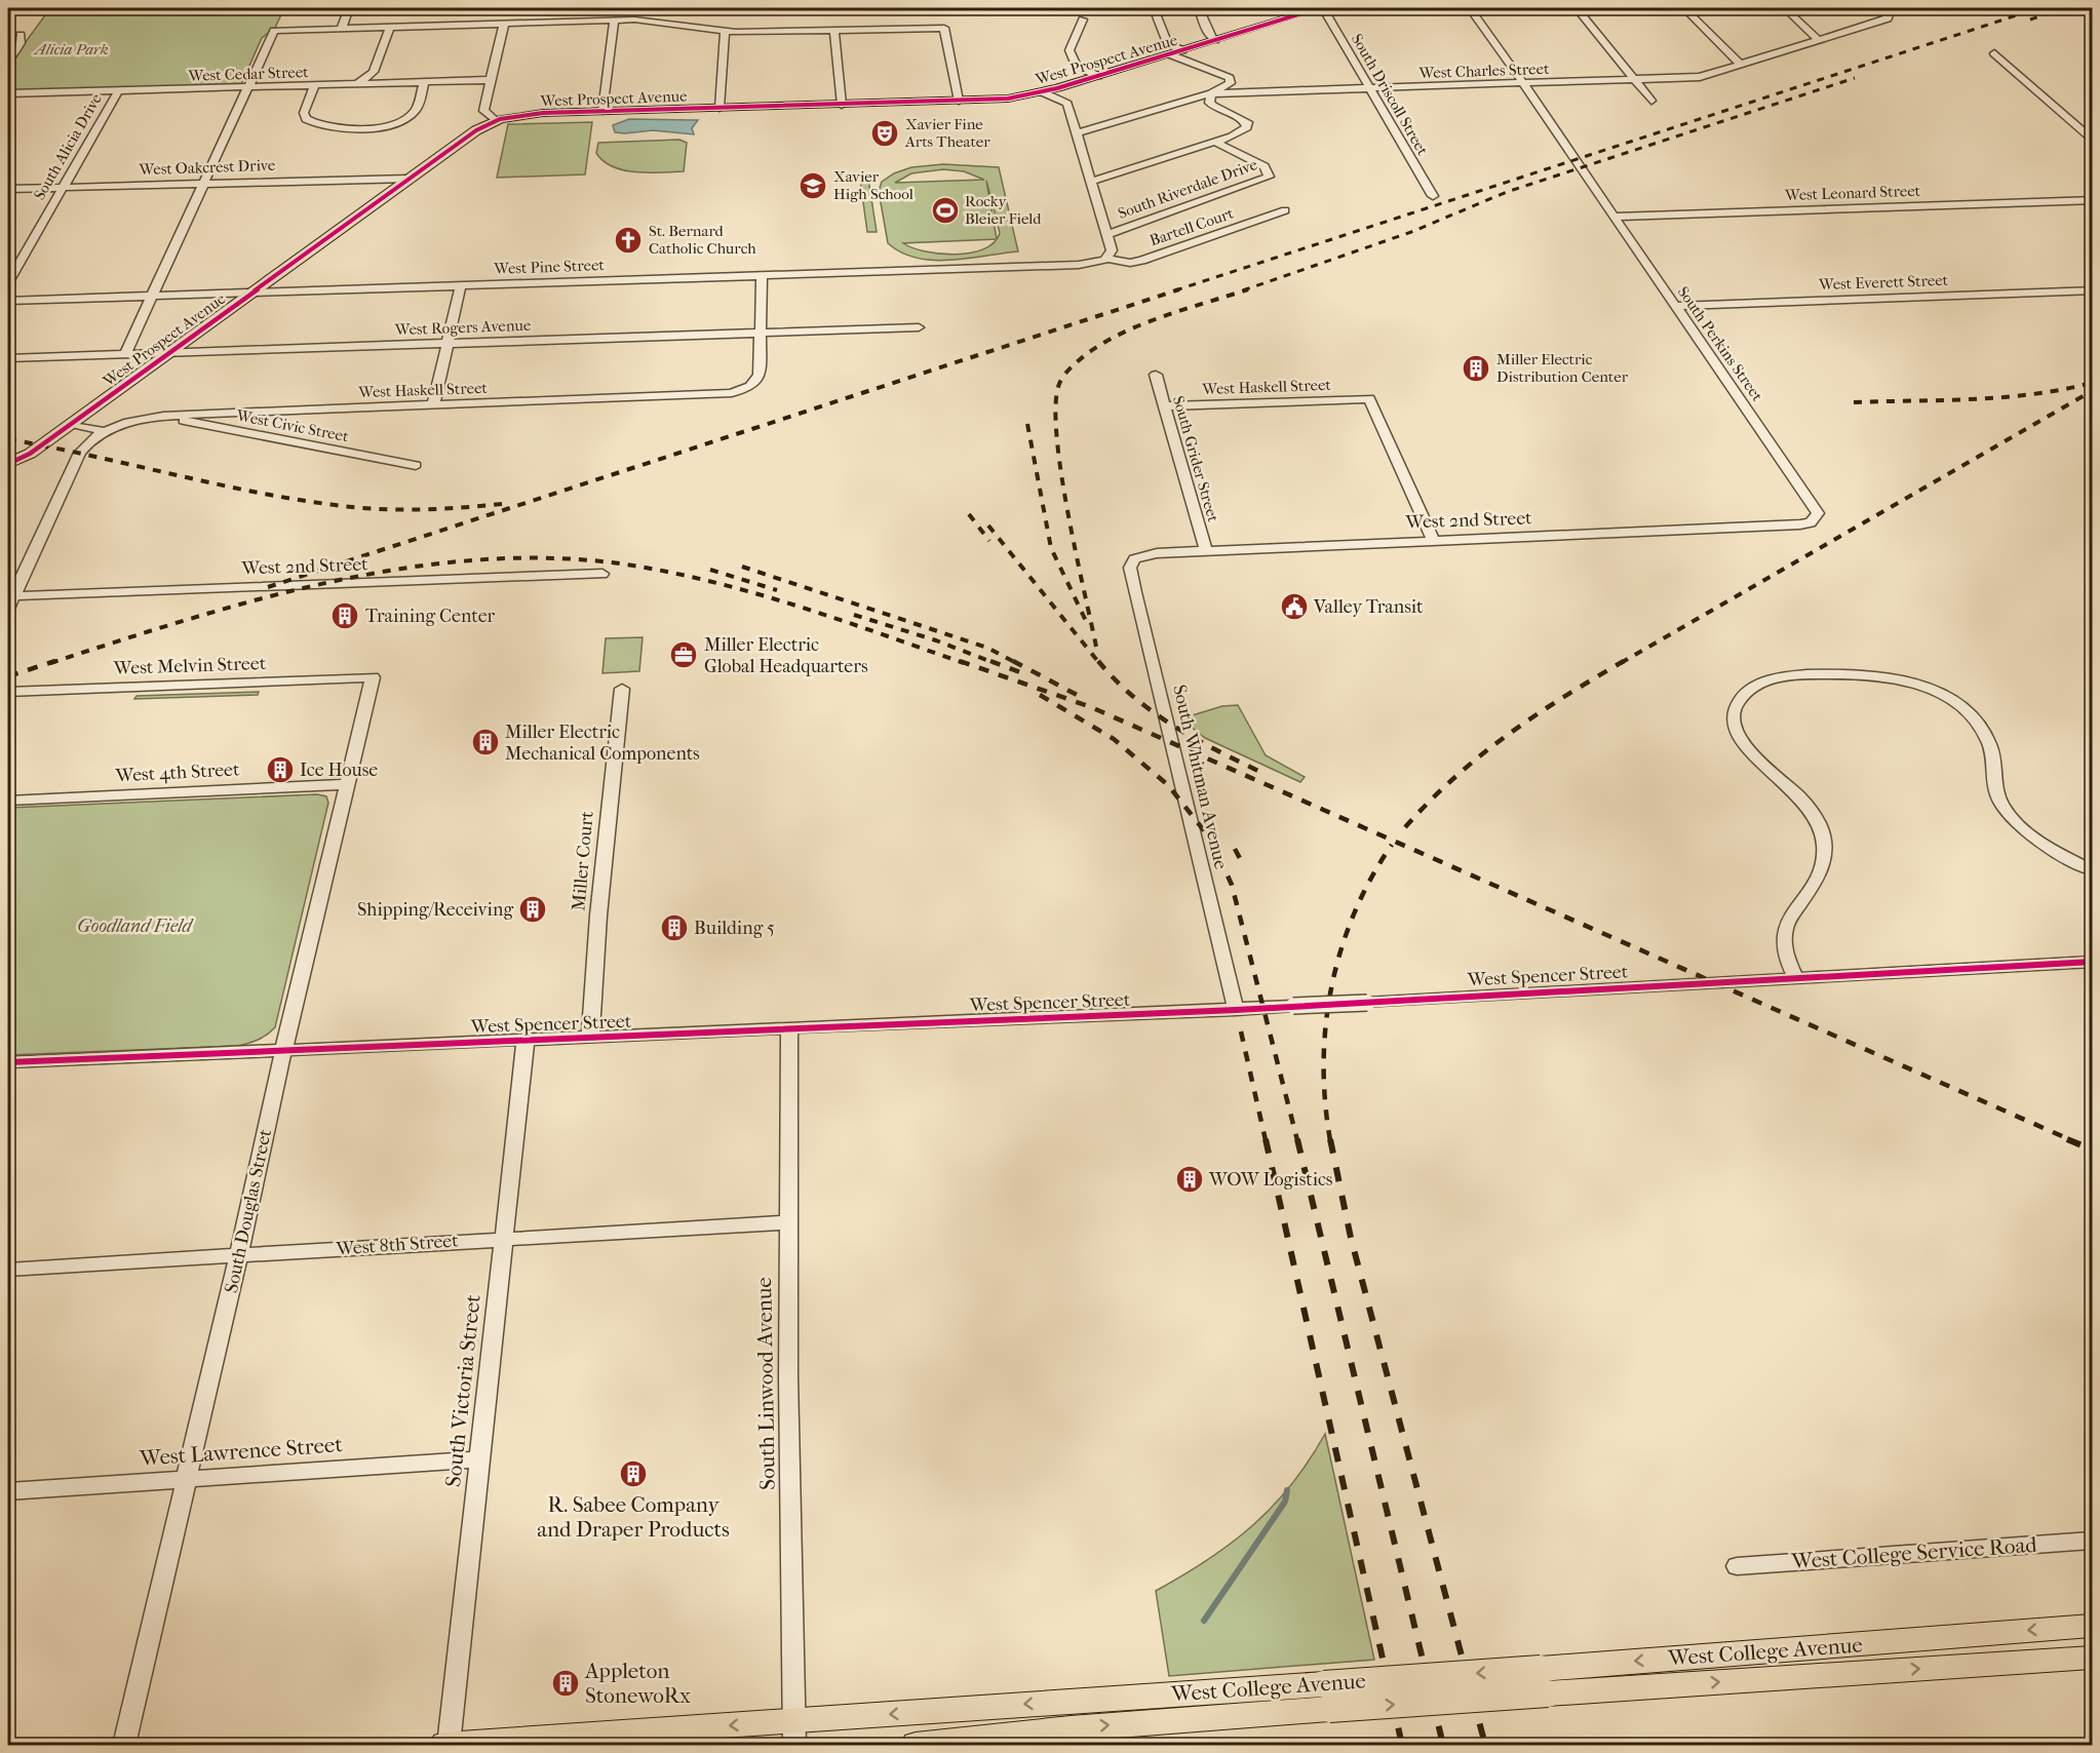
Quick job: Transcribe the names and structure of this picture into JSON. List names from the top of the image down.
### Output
{
  "streets": {
    "main road": ["West Prospect Avenue", "West College Avenue"],
    "street": [
      "West Charles Street",
      "West Cedar Street",
      "South Driscoll Street",
      "South Alicia Drive",
      "West Oakcrest Drive",
      "South Riverdale Drive",
      "West Leonard Street",
      "Bartell Court",
      "West Pine Street",
      "West Everett Street",
      "West Rogers Avenue",
      "South Perkins Street",
      "West Haskell Street",
      "West Civic Street",
      "South Grider Street",
      "West 2nd Street",
      "West Melvin Street",
      "West 4th Street",
      "South Whitman Avenue",
      "Miller Court",
      "West Spencer Street",
      "South Douglas Street",
      "West 8th Street",
      "South Linwood Avenue",
      "South Victoria Street",
      "West Lawrence Street",
      "West College Service Road"
    ]
  },
  "crossings": [
    ["West Prospect Avenue", "West Oakcrest Drive"],
    ["West Prospect Avenue", "West Pine Street"],
    ["West Prospect Avenue", "West Rogers Avenue"],
    ["West Charles Street", "South Driscoll Street"],
    ["West Charles Street", "South Riverdale Drive"],
    ["West Charles Street", "South Perkins Street"],
    ["West Cedar Street", "South Alicia Drive"],
    ["South Alicia Drive", "West Oakcrest Drive"],
    ["West Leonard Street", "South Perkins Street"],
    ["Bartell Court", "West Pine Street"],
    ["West Everett Street", "South Perkins Street"],
    ["West Rogers Avenue", "West Haskell Street"],
    ["South Perkins Street", "West 2nd Street"],
    ["West Haskell Street", "West Civic Street"],
    ["West Haskell Street", "South Grider Street"],
    ["West Haskell Street", "West 2nd Street"],
    ["South Grider Street", "West 2nd Street"],
    ["West 2nd Street", "South Whitman Avenue"],
    ["West Melvin Street", "South Douglas Street"],
    ["West 4th Street", "South Douglas Street"],
    ["South Whitman Avenue", "West Spencer Street"],
    ["Miller Court", "West Spencer Street"],
    ["West Spencer Street", "South Douglas Street"],
    ["West Spencer Street", "South Linwood Avenue"],
    ["West Spencer Street", "South Victoria Street"],
    ["South Douglas Street", "West 8th Street"],
    ["South Douglas Street", "West Lawrence Street"],
    ["West 8th Street", "South Linwood Avenue"],
    ["West 8th Street", "South Victoria Street"],
    ["South Linwood Avenue", "West College Avenue"],
    ["South Victoria Street", "West Lawrence Street"],
    ["South Victoria Street", "West College Avenue"]
  ],
  "parks": ["Alicia Park", "Goodland Field"],
  "places": {
    "theatre": ["Xavier Fine Arts Theater"],
    "school or university": ["Xavier High School"],
    "sports": ["Rocky Bleier Field"],
    "church": ["St. Bernard Catholic Church"],
    "building": [
      "Miller Electric Distribution Center",
      "Training Center",
      "Miller Electric Mechanical Components",
      "Ice House",
      "Shipping/Receiving",
      "Building 5",
      "WOW Logistics",
      "R. Sabee Company and Draper Products",
      "Appleton StonewoRx"
    ],
    "public building": ["Valley Transit"],
    "office": ["Miller Electric Global Headquarters"]
  }
}
